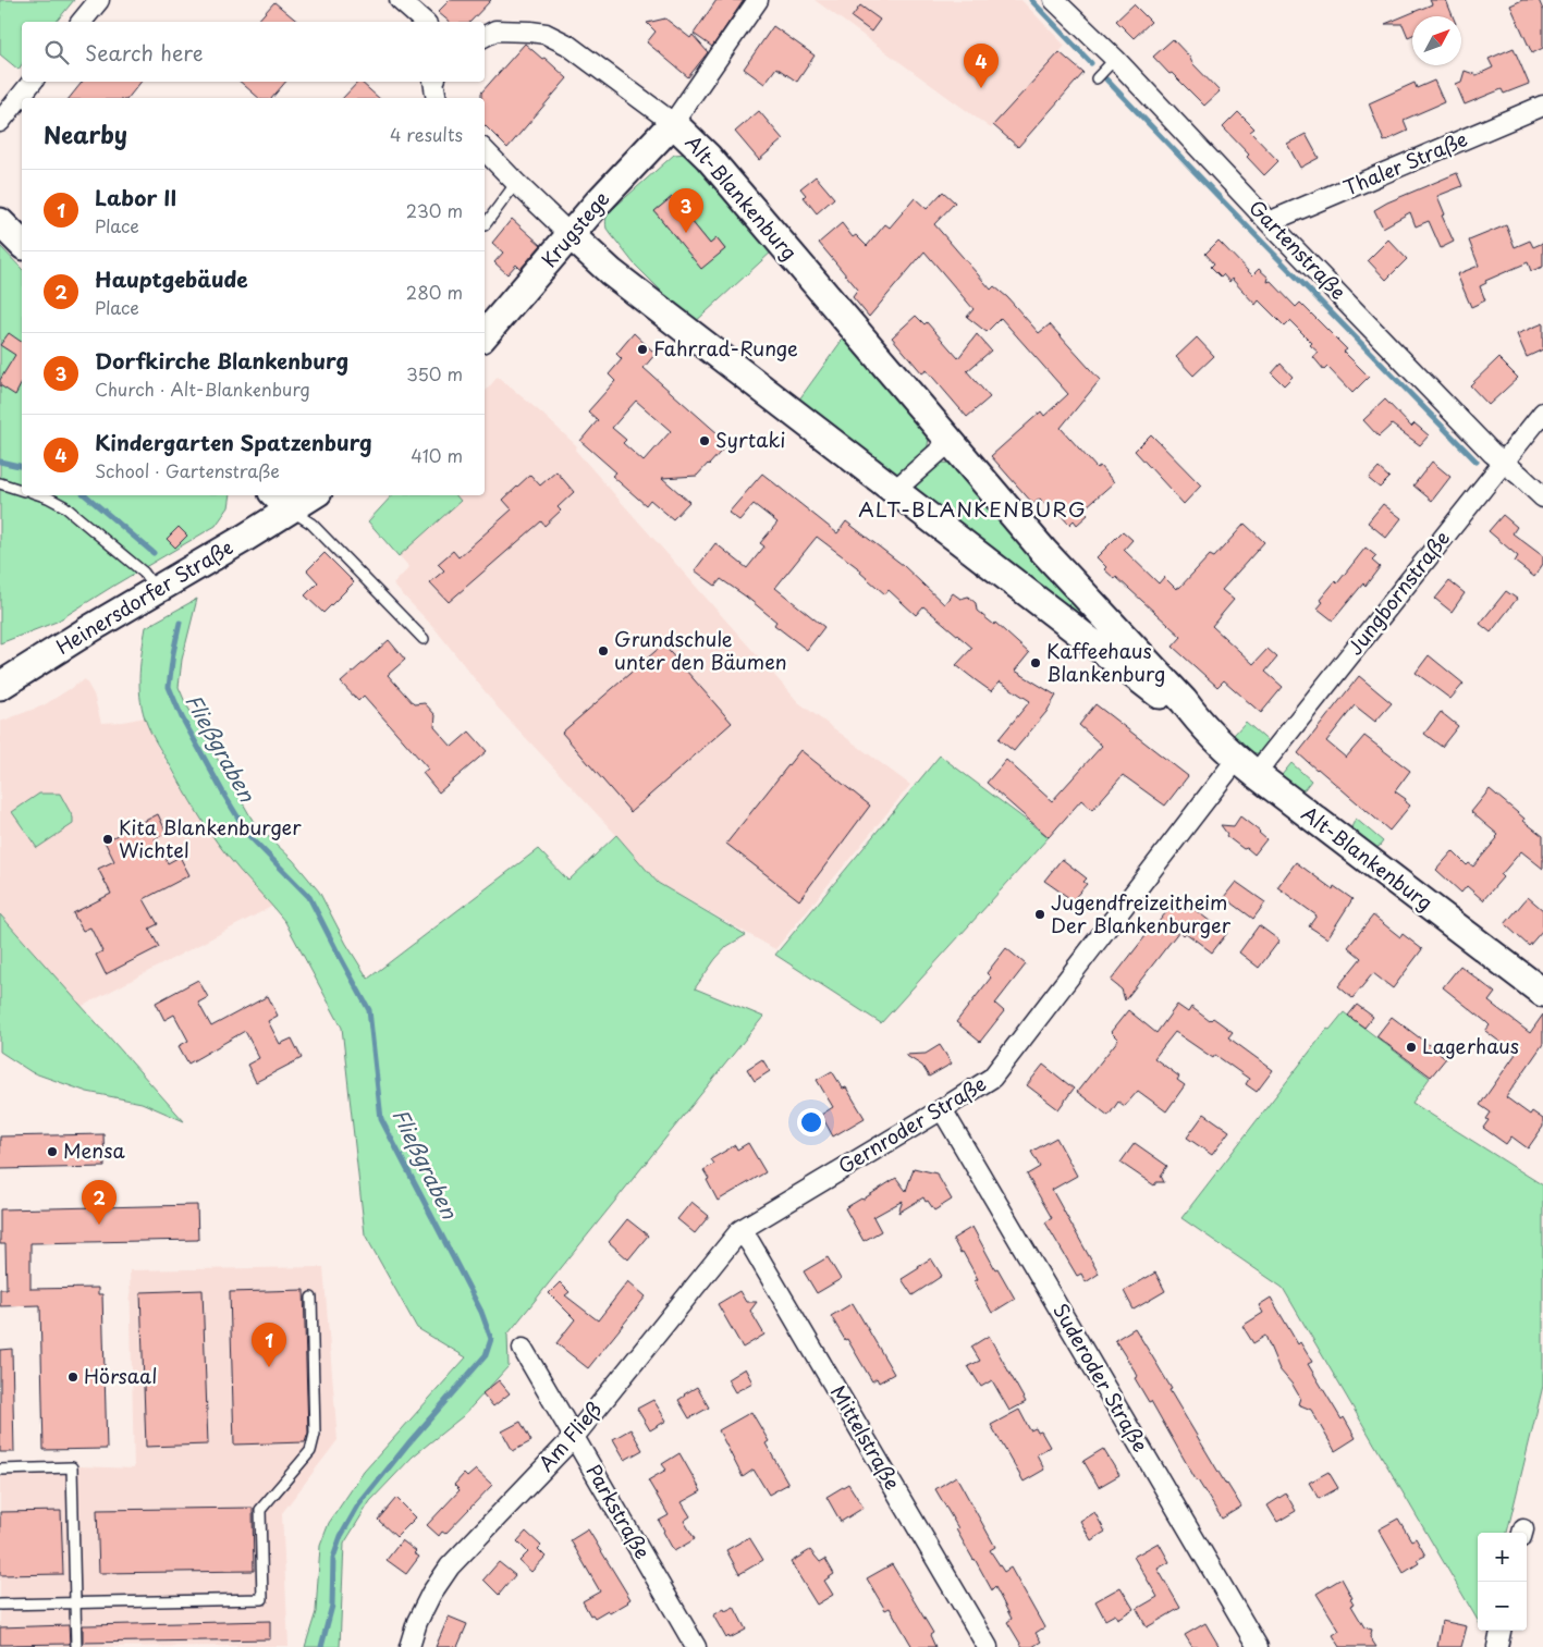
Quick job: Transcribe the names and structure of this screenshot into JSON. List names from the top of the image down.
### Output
{
  "streets": {
    "main road": ["Alt-Blankenburg", "Krugstege", "Heinersdorfer Straße"],
    "street": [
      "Thaler Straße",
      "Gartenstraße",
      "Jungbornstraße",
      "Gernroder Straße",
      "Suderoder Straße",
      "Am Fließ",
      "Mittelstraße",
      "Parkstraße"
    ]
  },
  "crossings": [
    ["Thaler Straße", "Gartenstraße"],
    ["Alt-Blankenburg", "Krugstege"],
    ["Alt-Blankenburg", "Jungbornstraße"],
    ["Alt-Blankenburg", "Gernroder Straße"],
    ["Gartenstraße", "Jungbornstraße"],
    ["Jungbornstraße", "Gernroder Straße"],
    ["Gernroder Straße", "Suderoder Straße"],
    ["Gernroder Straße", "Am Fließ"],
    ["Gernroder Straße", "Mittelstraße"],
    ["Am Fließ", "Mittelstraße"],
    ["Am Fließ", "Parkstraße"]
  ],
  "districts": ["ALT-BLANKENBURG"],
  "water": ["Fließgraben"],
  "places": [
    "Fahrrad-Runge",
    "Syrtaki",
    "Grundschule unter den Bäumen",
    "Kaffeehaus Blankenburg",
    "Kita Blankenburger Wichtel",
    "Jugendfreizeitheim Der Blankenburger",
    "Lagerhaus",
    "Mensa",
    "Hörsaal"
  ],
  "north": "top right",
  "page": {
    "search": "Search here",
    "pins": [
      "4",
      "3",
      "2",
      "1"
    ],
    "heading": ["Nearby", "4 results"],
    "list": [
      {
        "mark": "1",
        "name": "Labor II",
        "note": "Place",
        "value": "230 m"
      },
      {
        "mark": "2",
        "name": "Hauptgebäude",
        "note": "Place",
        "value": "280 m"
      },
      {
        "mark": "3",
        "name": "Dorfkirche Blankenburg",
        "note": "Church · Alt-Blankenburg",
        "value": "350 m"
      },
      {
        "mark": "4",
        "name": "Kindergarten Spatzenburg",
        "note": "School · Gartenstraße",
        "value": "410 m"
      }
    ],
    "map_buttons": ["+", "−"]
  }
}
